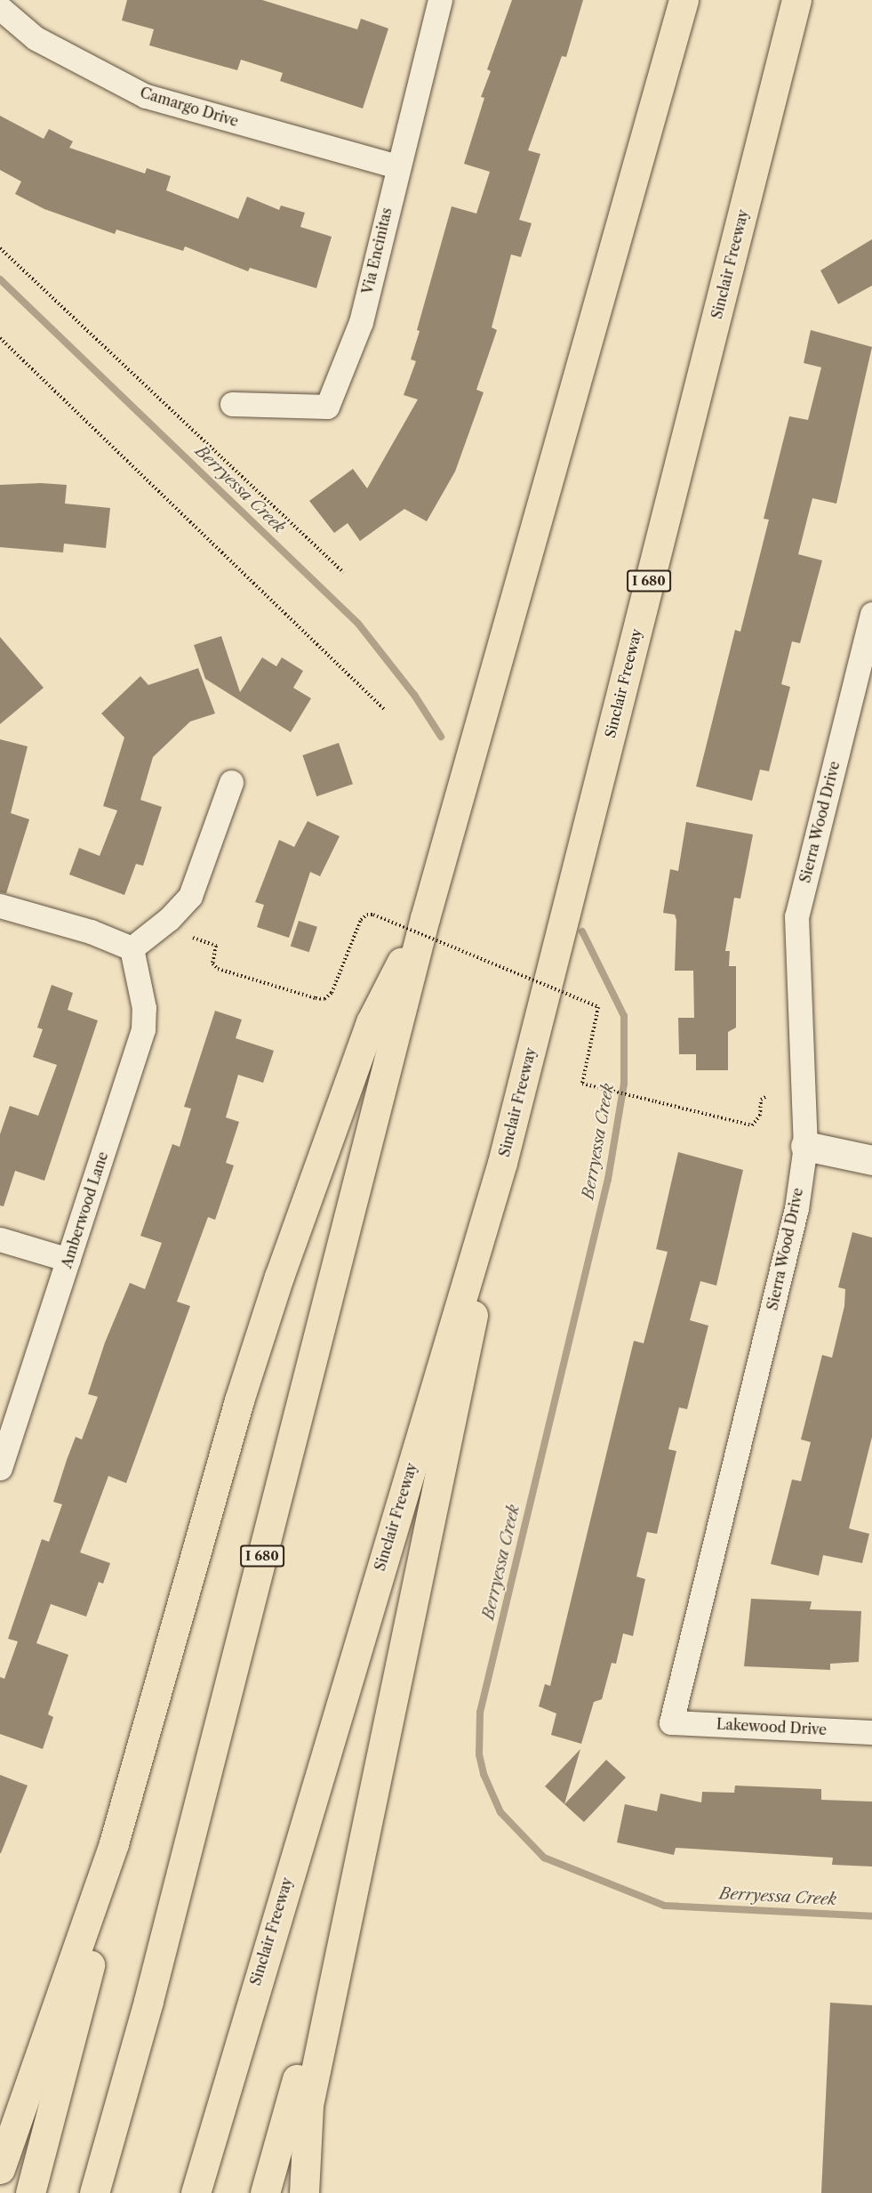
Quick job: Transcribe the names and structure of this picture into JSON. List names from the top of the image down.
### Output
{
  "streets": {
    "highway": ["Sinclair Freeway", "I 680"],
    "street": [
      "Camargo Drive",
      "Via Encinitas",
      "Sierra Wood Drive",
      "Amberwood Lane",
      "Lakewood Drive"
    ]
  },
  "crossings": [
    ["Camargo Drive", "Via Encinitas"],
    ["Sierra Wood Drive", "Lakewood Drive"]
  ],
  "water": ["Berryessa Creek"]
}
